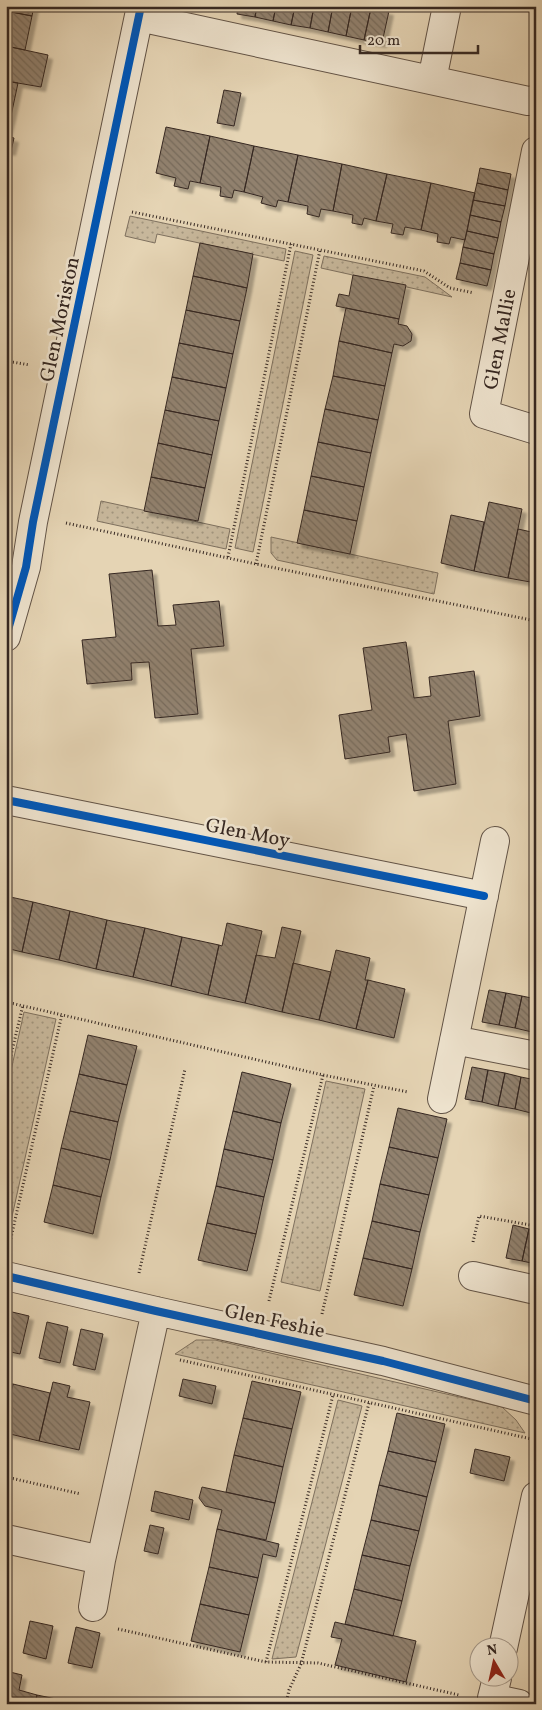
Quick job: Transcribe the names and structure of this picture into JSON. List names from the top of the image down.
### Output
{
  "streets": {
    "street": [
      "Glen Moriston",
      "Glen Mallie",
      "Glen Moy",
      "Glen Feshie"
    ]
  },
  "scale_bar": "20 m",
  "north": "top"
}
